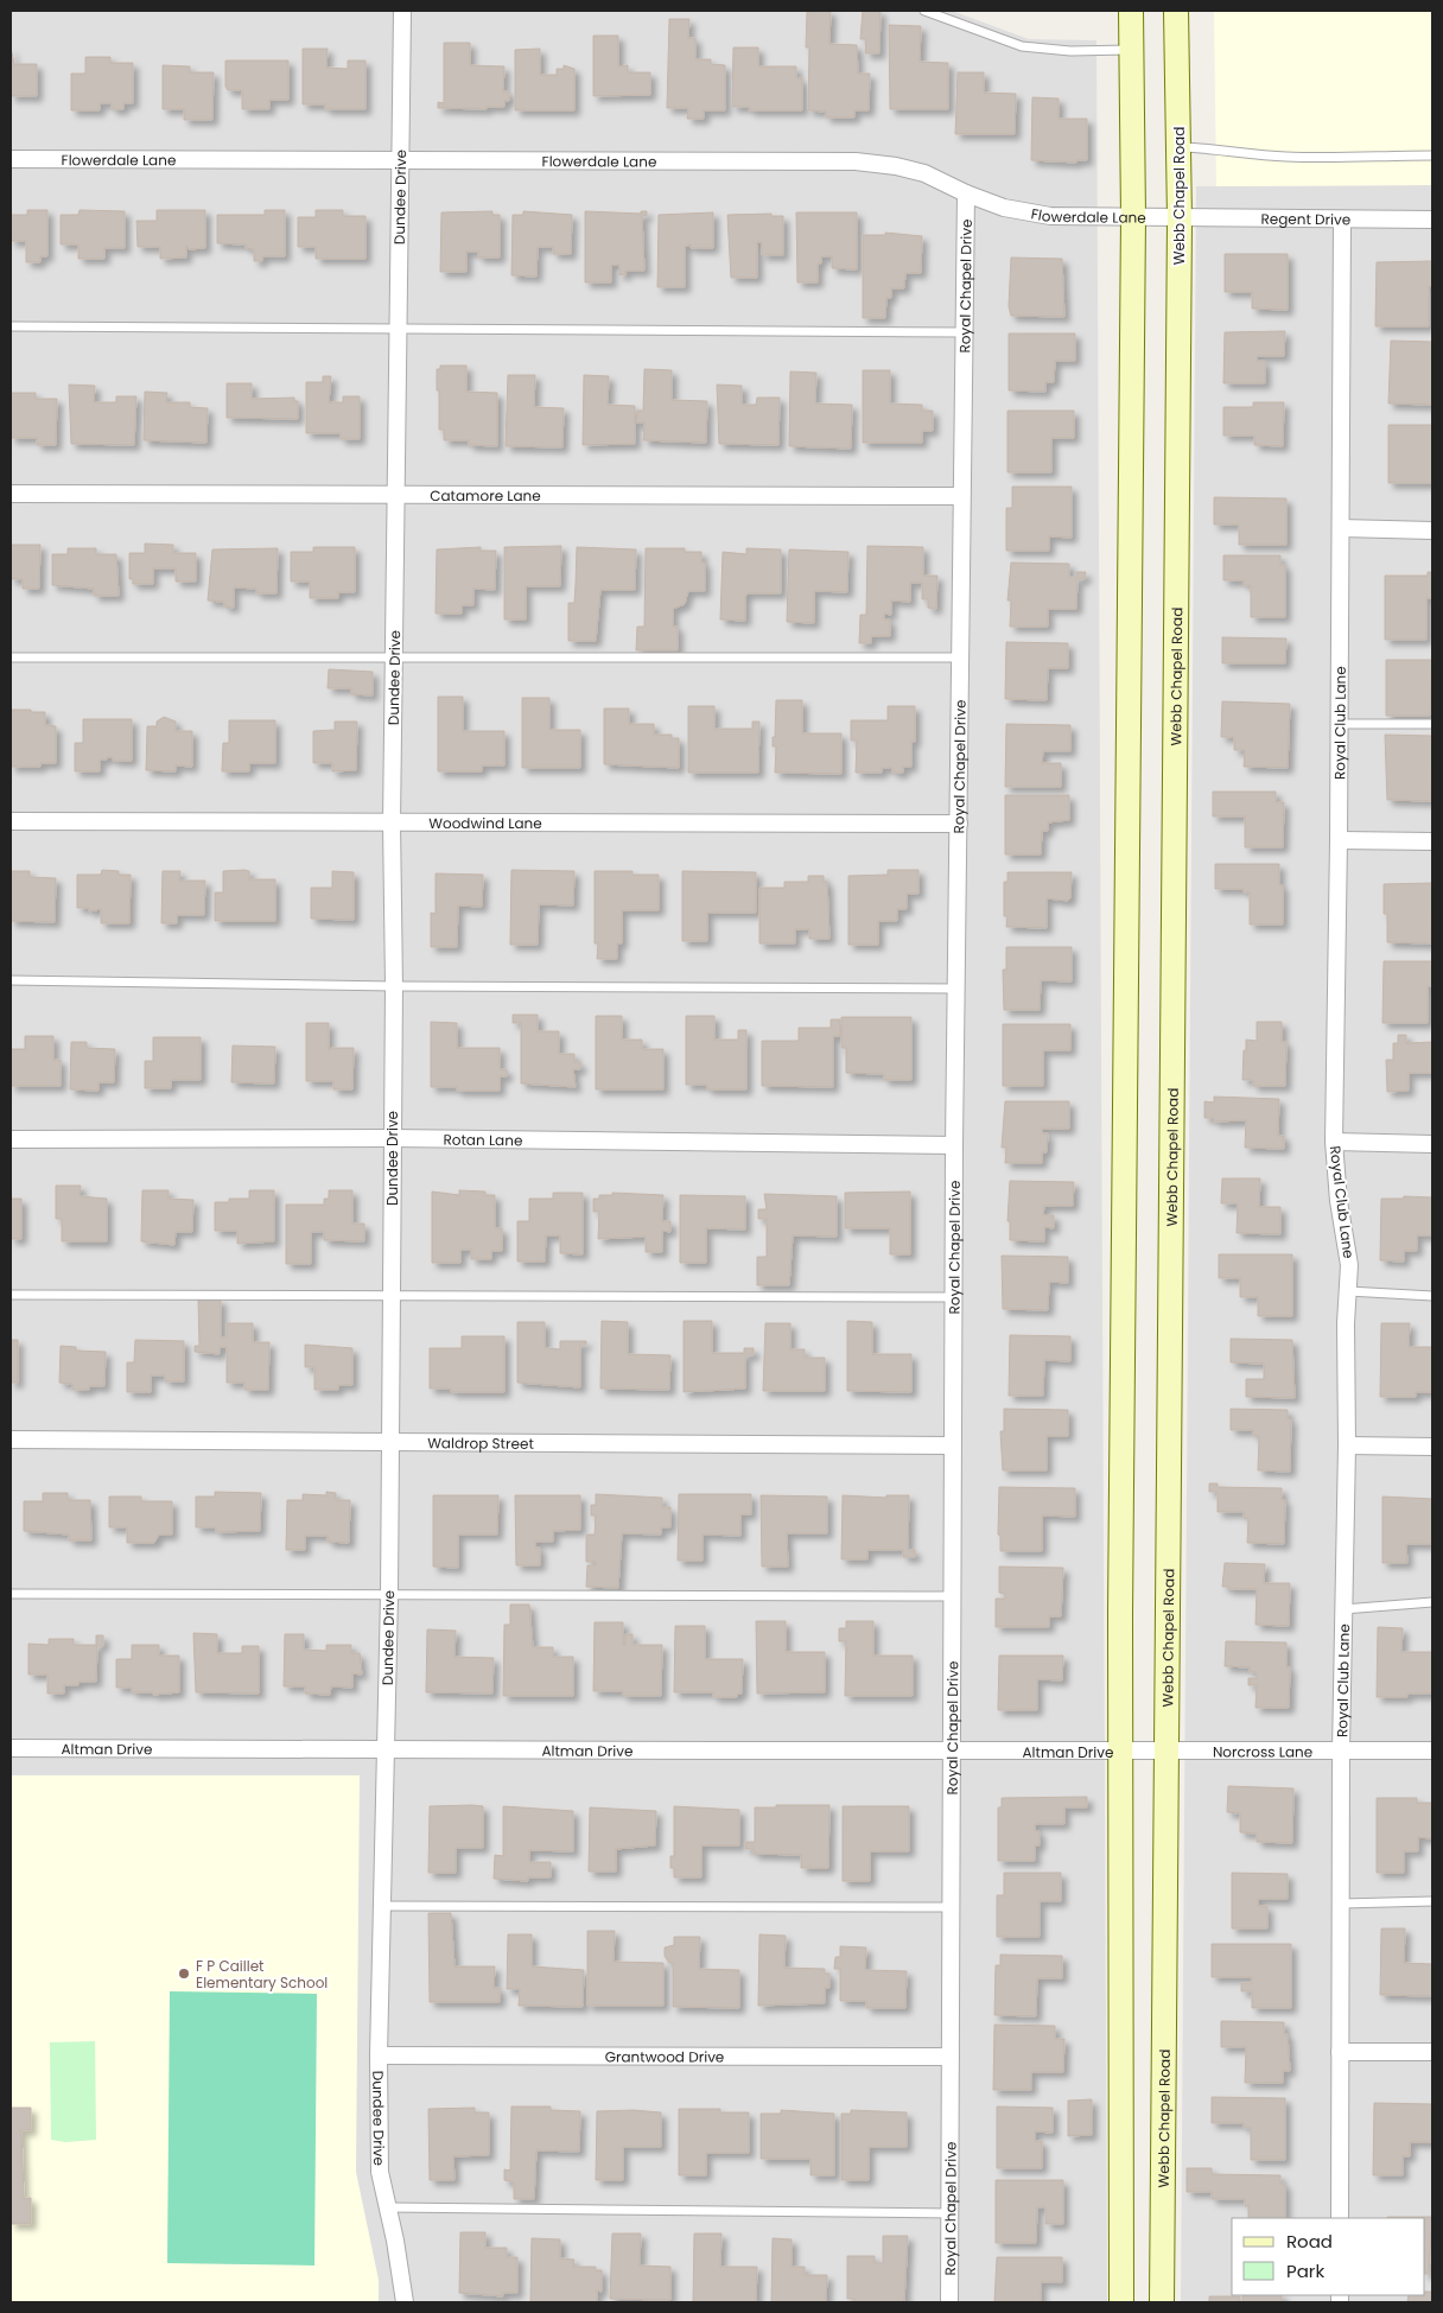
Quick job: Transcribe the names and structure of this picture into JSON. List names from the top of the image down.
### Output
{
  "streets": {
    "main road": ["Webb Chapel Road"],
    "street": [
      "Flowerdale Lane",
      "Dundee Drive",
      "Regent Drive",
      "Royal Chapel Drive",
      "Catamore Lane",
      "Royal Club Lane",
      "Woodwind Lane",
      "Rotan Lane",
      "Waldrop Street",
      "Altman Drive",
      "Norcross Lane",
      "Grantwood Drive"
    ]
  },
  "crossings": [
    ["Flowerdale Lane", "Webb Chapel Road"],
    ["Flowerdale Lane", "Dundee Drive"],
    ["Flowerdale Lane", "Regent Drive"],
    ["Flowerdale Lane", "Royal Chapel Drive"],
    ["Webb Chapel Road", "Regent Drive"],
    ["Webb Chapel Road", "Altman Drive"],
    ["Webb Chapel Road", "Norcross Lane"],
    ["Dundee Drive", "Catamore Lane"],
    ["Dundee Drive", "Woodwind Lane"],
    ["Dundee Drive", "Rotan Lane"],
    ["Dundee Drive", "Waldrop Street"],
    ["Dundee Drive", "Altman Drive"],
    ["Dundee Drive", "Grantwood Drive"],
    ["Regent Drive", "Royal Club Lane"],
    ["Royal Chapel Drive", "Catamore Lane"],
    ["Royal Chapel Drive", "Woodwind Lane"],
    ["Royal Chapel Drive", "Rotan Lane"],
    ["Royal Chapel Drive", "Waldrop Street"],
    ["Royal Chapel Drive", "Altman Drive"],
    ["Royal Chapel Drive", "Grantwood Drive"],
    ["Royal Club Lane", "Norcross Lane"],
    ["Altman Drive", "Norcross Lane"]
  ],
  "places": ["F P Caillet Elementary School"],
  "legend": ["Road", "Park"]
}
